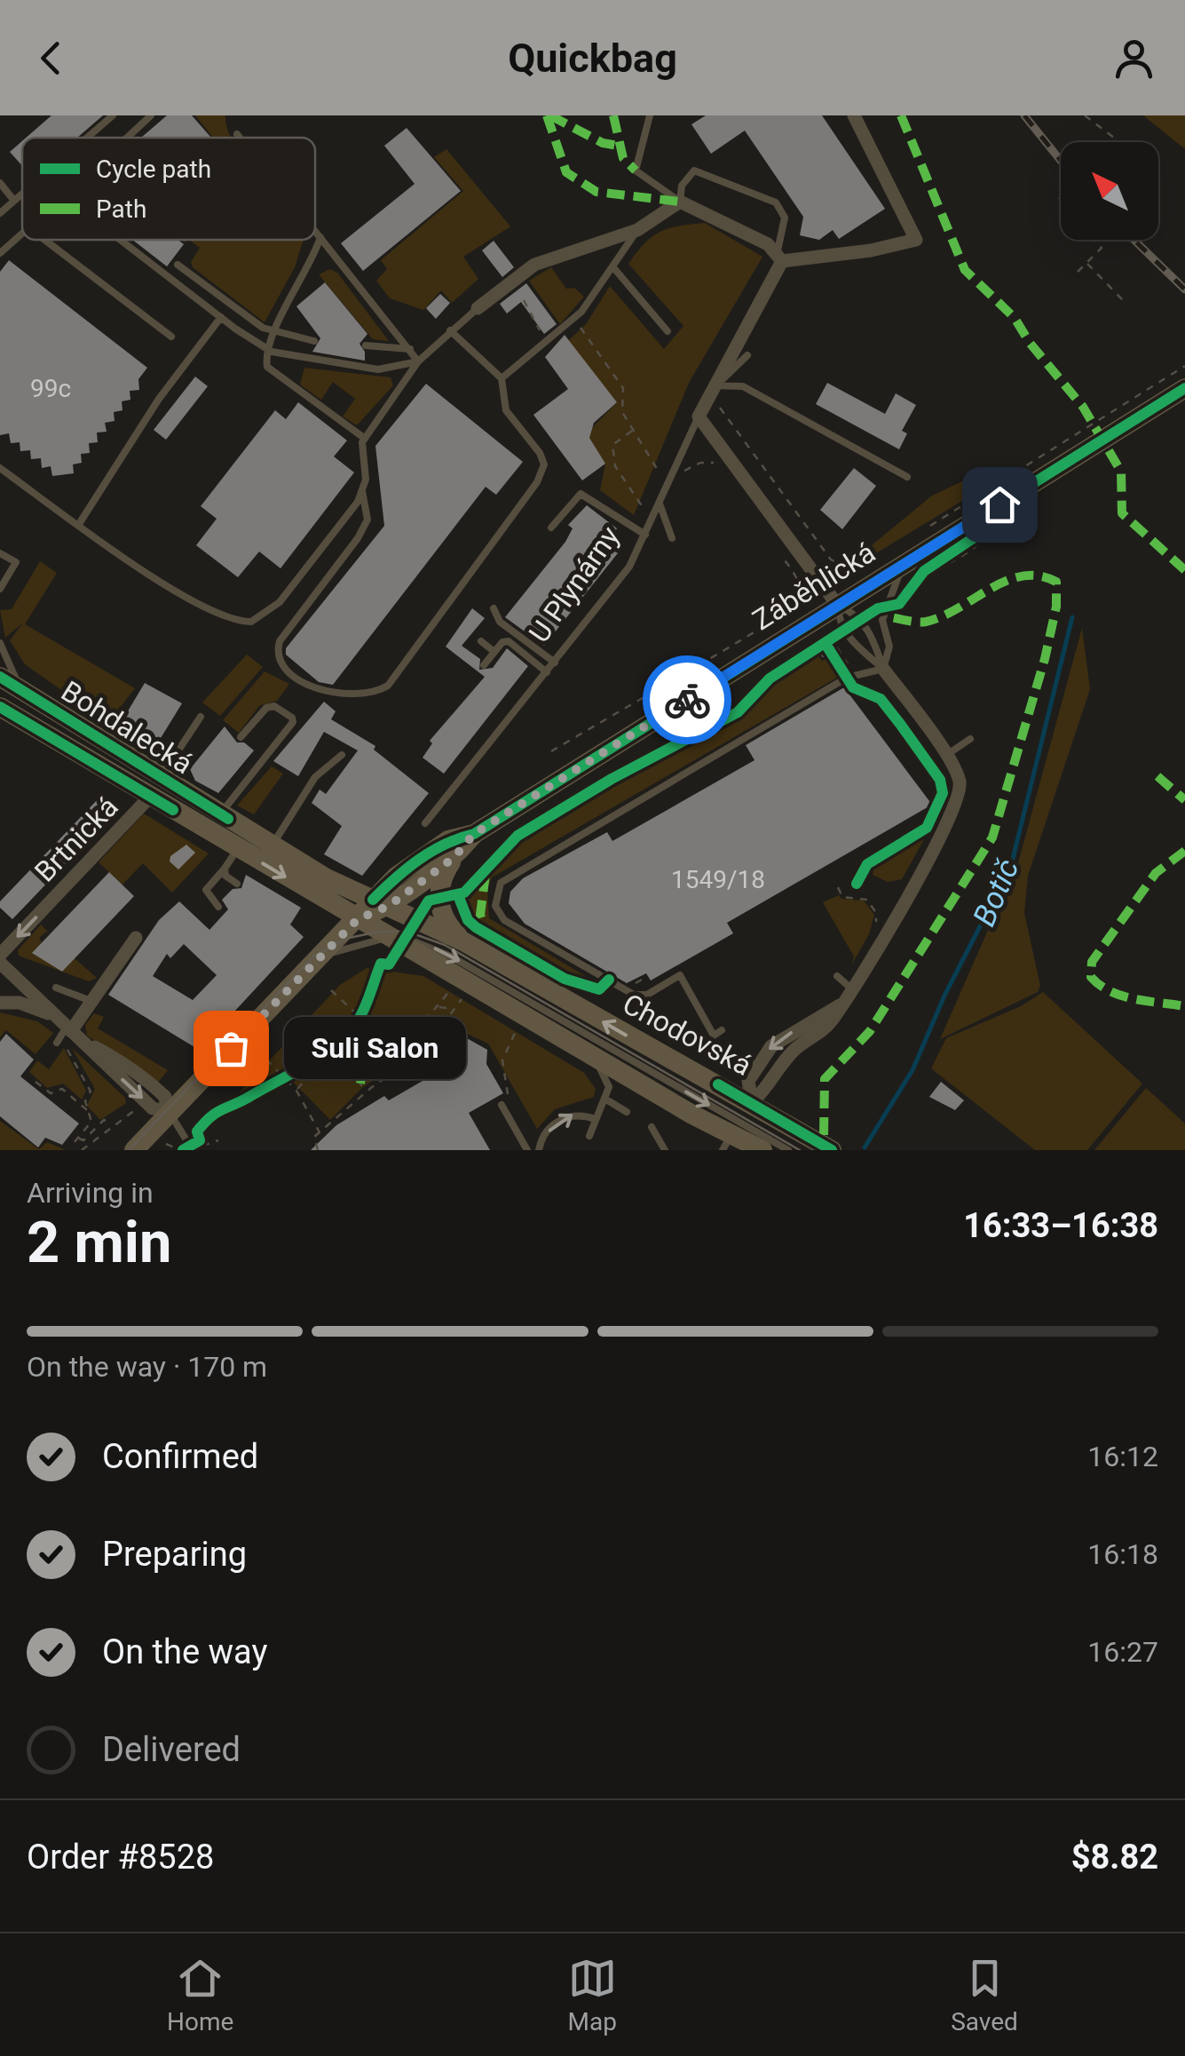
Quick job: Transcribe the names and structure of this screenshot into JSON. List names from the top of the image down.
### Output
{
  "streets": {
    "main road": ["Záběhlická", "Bohdalecká", "Chodovská"],
    "street": ["U Plynárny", "Brtnická"]
  },
  "crossings": [
    ["Záběhlická", "Bohdalecká"],
    ["Záběhlická", "Chodovská"],
    ["Bohdalecká", "Brtnická"],
    ["Bohdalecká", "Chodovská"]
  ],
  "water": ["Botič"],
  "places": ["Suli Salon"],
  "house_numbers": ["99c", "1549/18"],
  "legend": ["Cycle path", "Path"],
  "north": "top left",
  "page": {
    "header": "Quickbag",
    "bubble": "Suli Salon",
    "heading": ["2 min", "Arriving in", "16:33–16:38"],
    "panel": ["Order #8528", "$8.82"],
    "bar": "On the way · 170 m",
    "list": [
      ["Confirmed", "16:12"],
      ["Preparing", "16:18"],
      ["On the way", "16:27"],
      "Delivered"
    ],
    "tabs": ["Home", "Map", "Saved"]
  }
}
